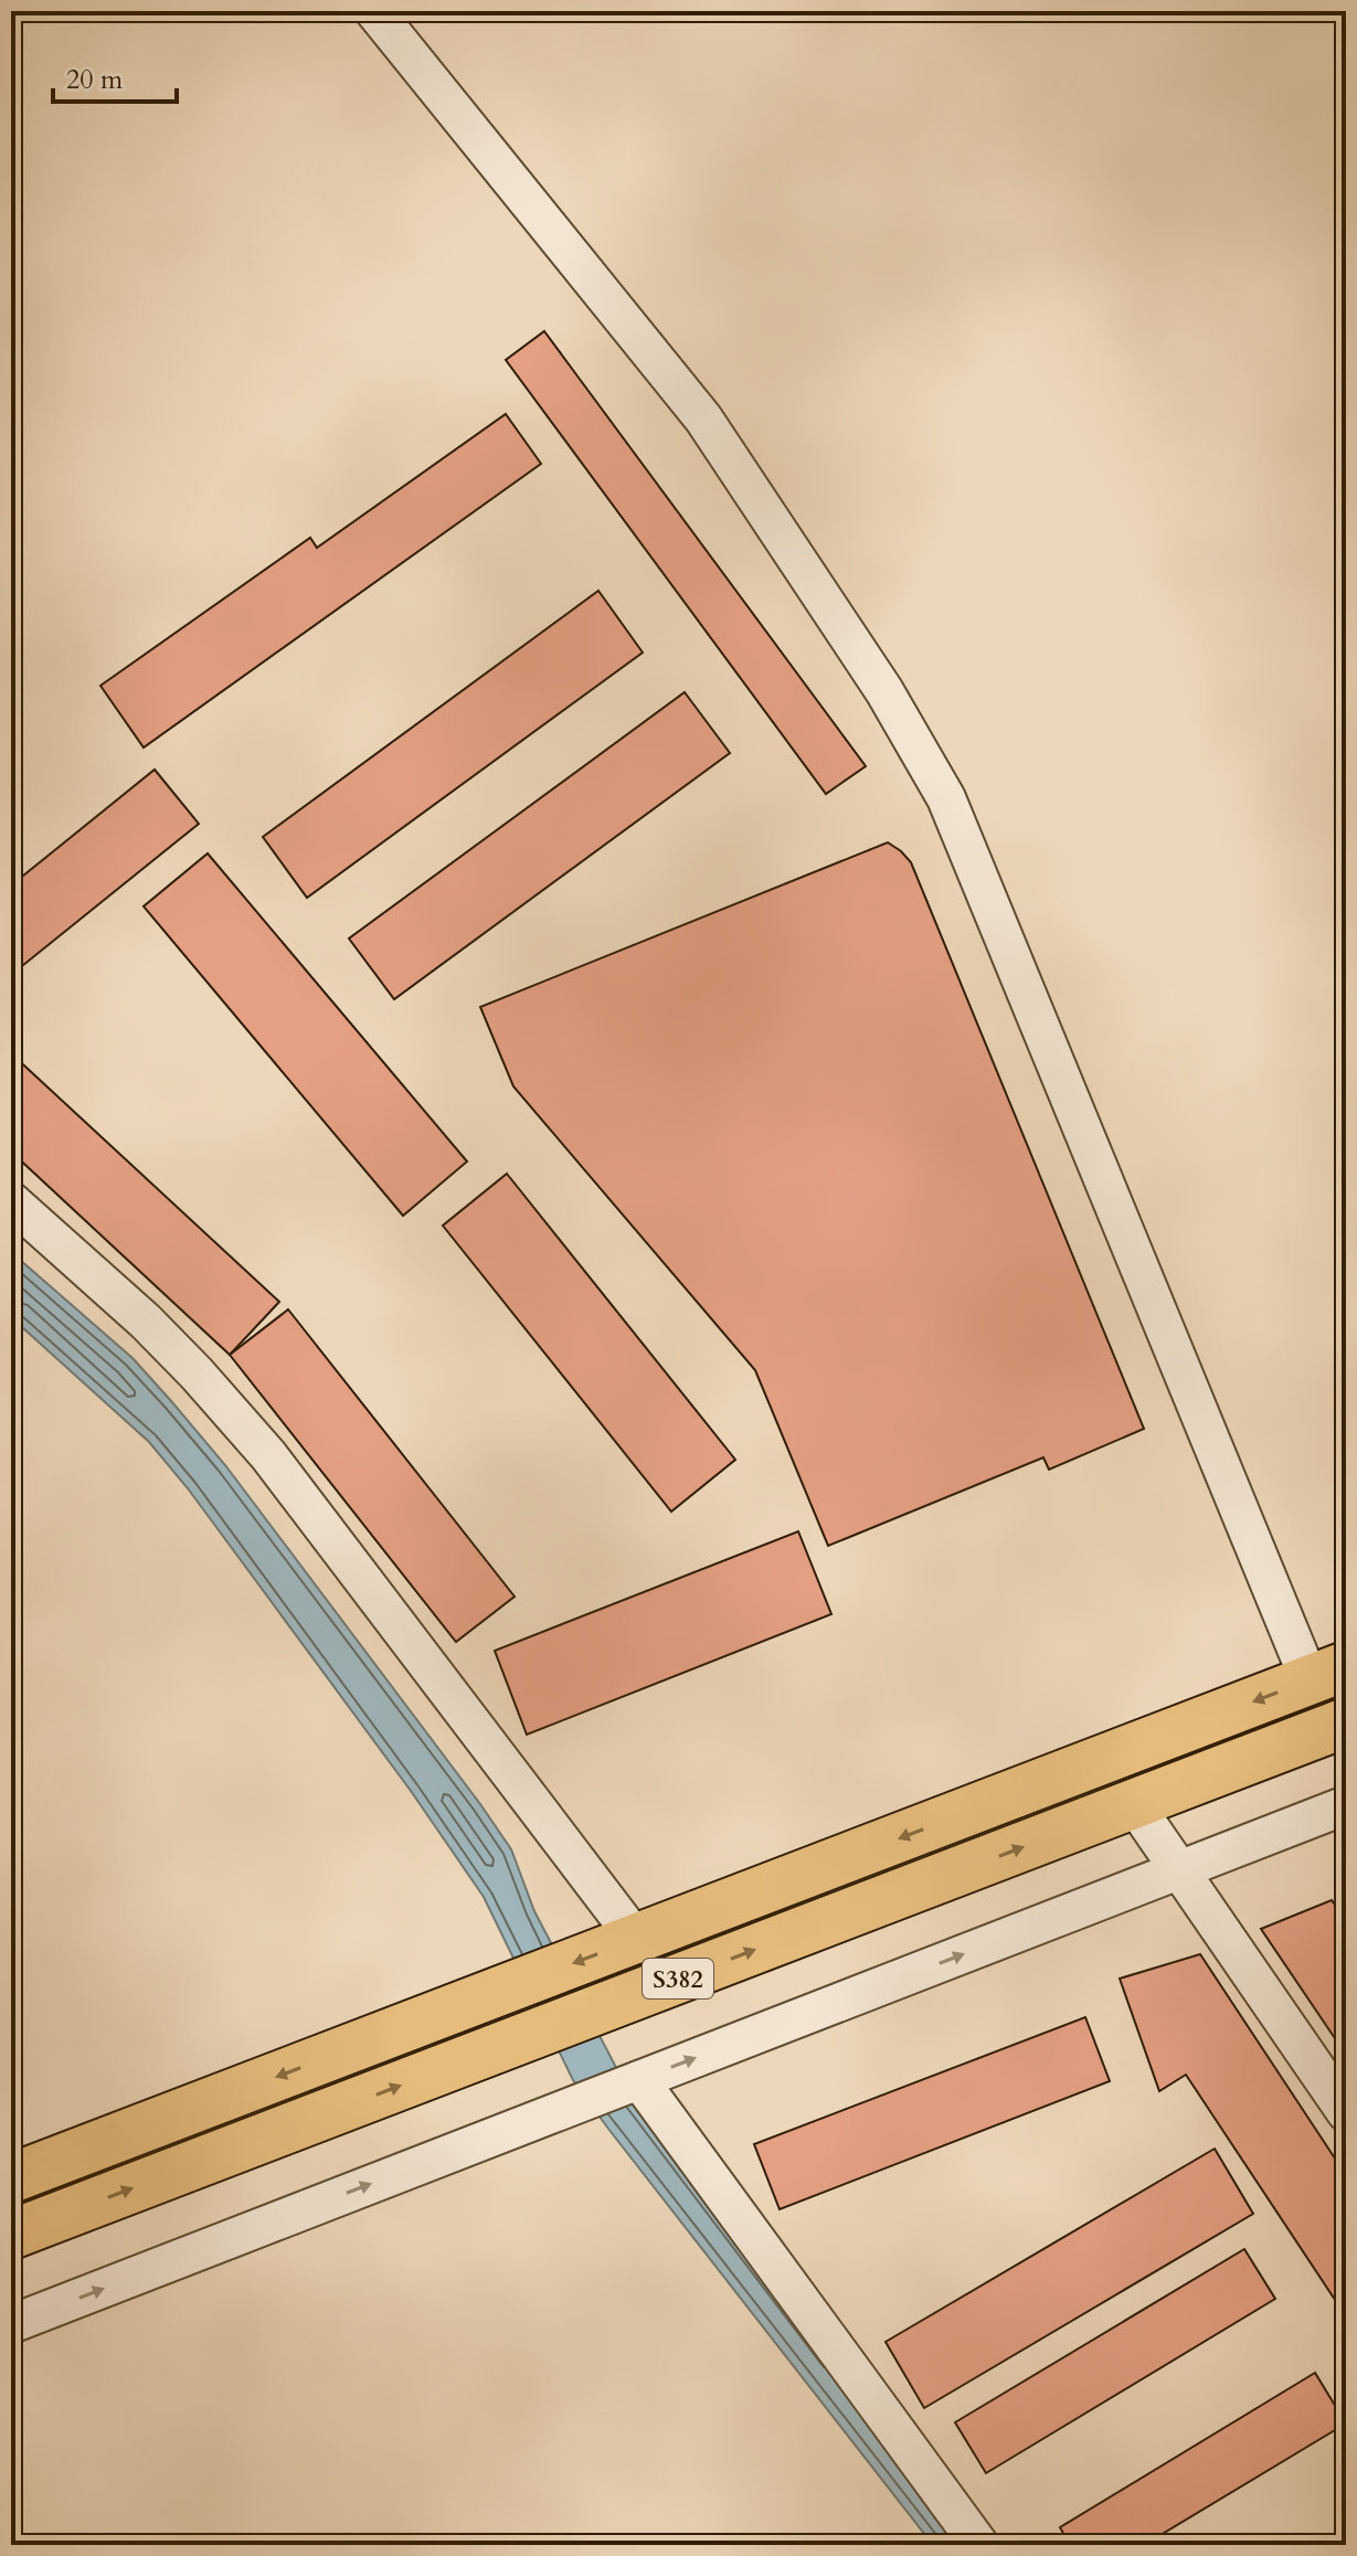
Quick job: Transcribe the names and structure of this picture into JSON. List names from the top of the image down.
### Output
{
  "streets": {
    "main road": ["S382"]
  },
  "scale_bar": "20 m"
}
